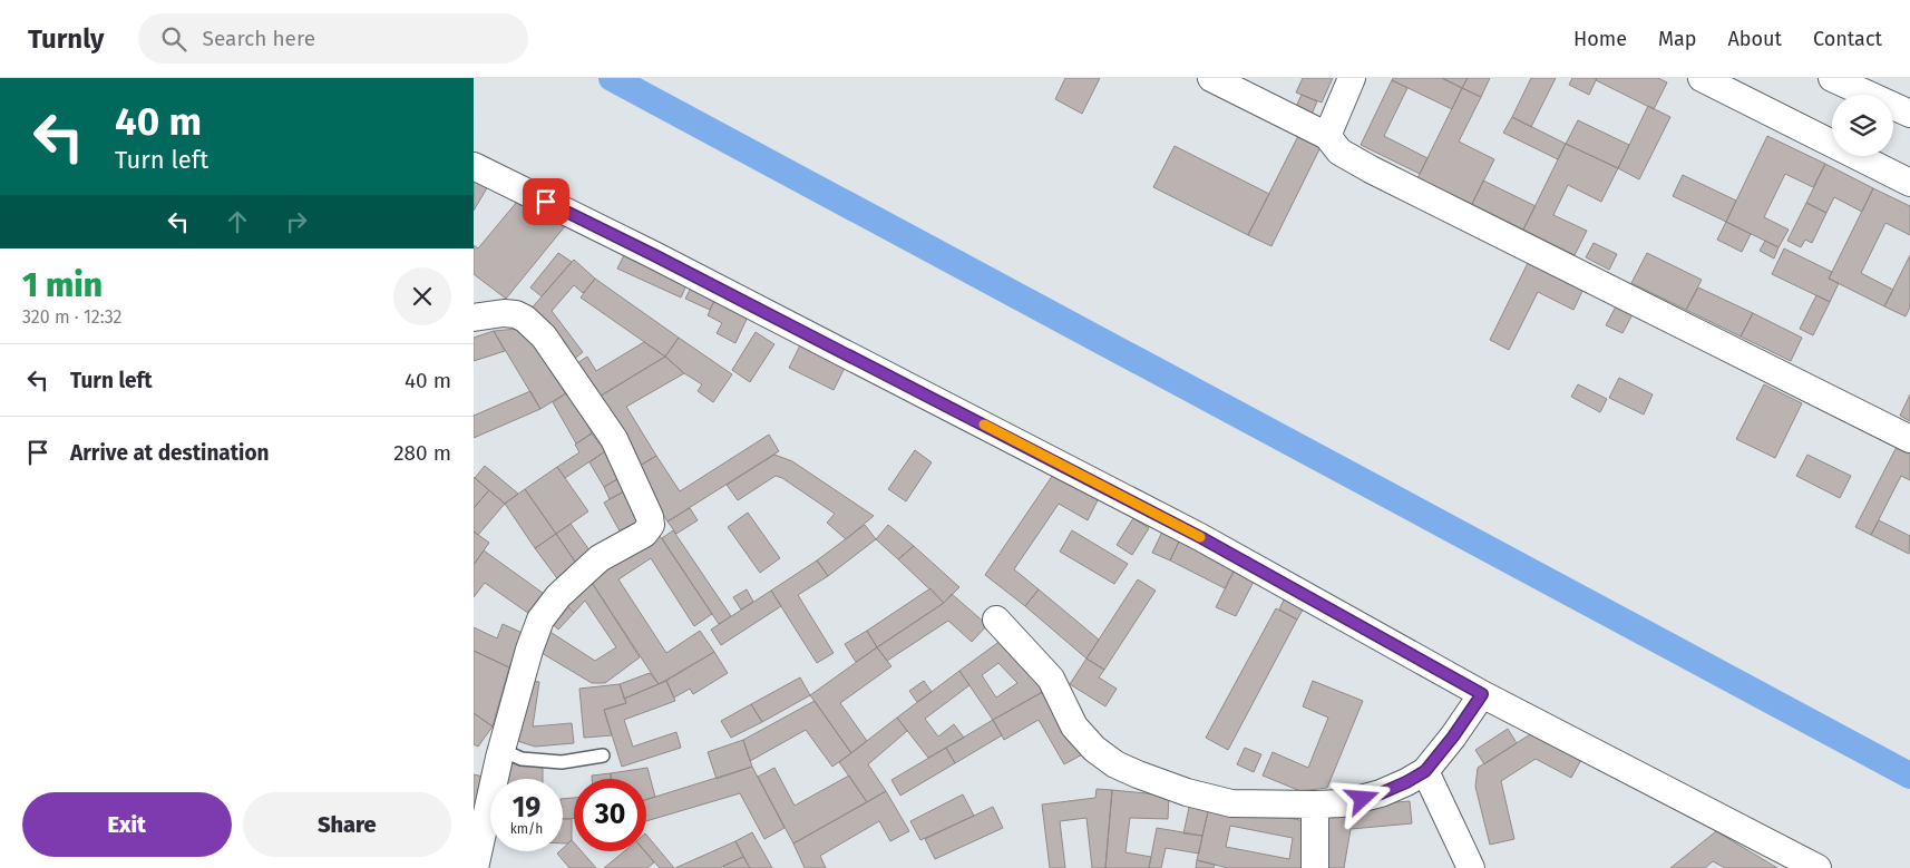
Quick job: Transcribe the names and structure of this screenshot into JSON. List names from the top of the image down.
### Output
{
  "page": {
    "header": "Turnly",
    "search": "Search here",
    "nav": [
      "Home",
      "Map",
      "About",
      "Contact"
    ],
    "turn": ["40 m", "Turn left"],
    "heading": ["1 min", "320 m · 12:32"],
    "list": [
      {
        "name": "Turn left",
        "value": "40 m"
      },
      {
        "name": "Arrive at destination",
        "value": "280 m"
      }
    ],
    "speed": "19 km/h",
    "limit": "30",
    "buttons": ["Exit", "Share"]
  }
}
